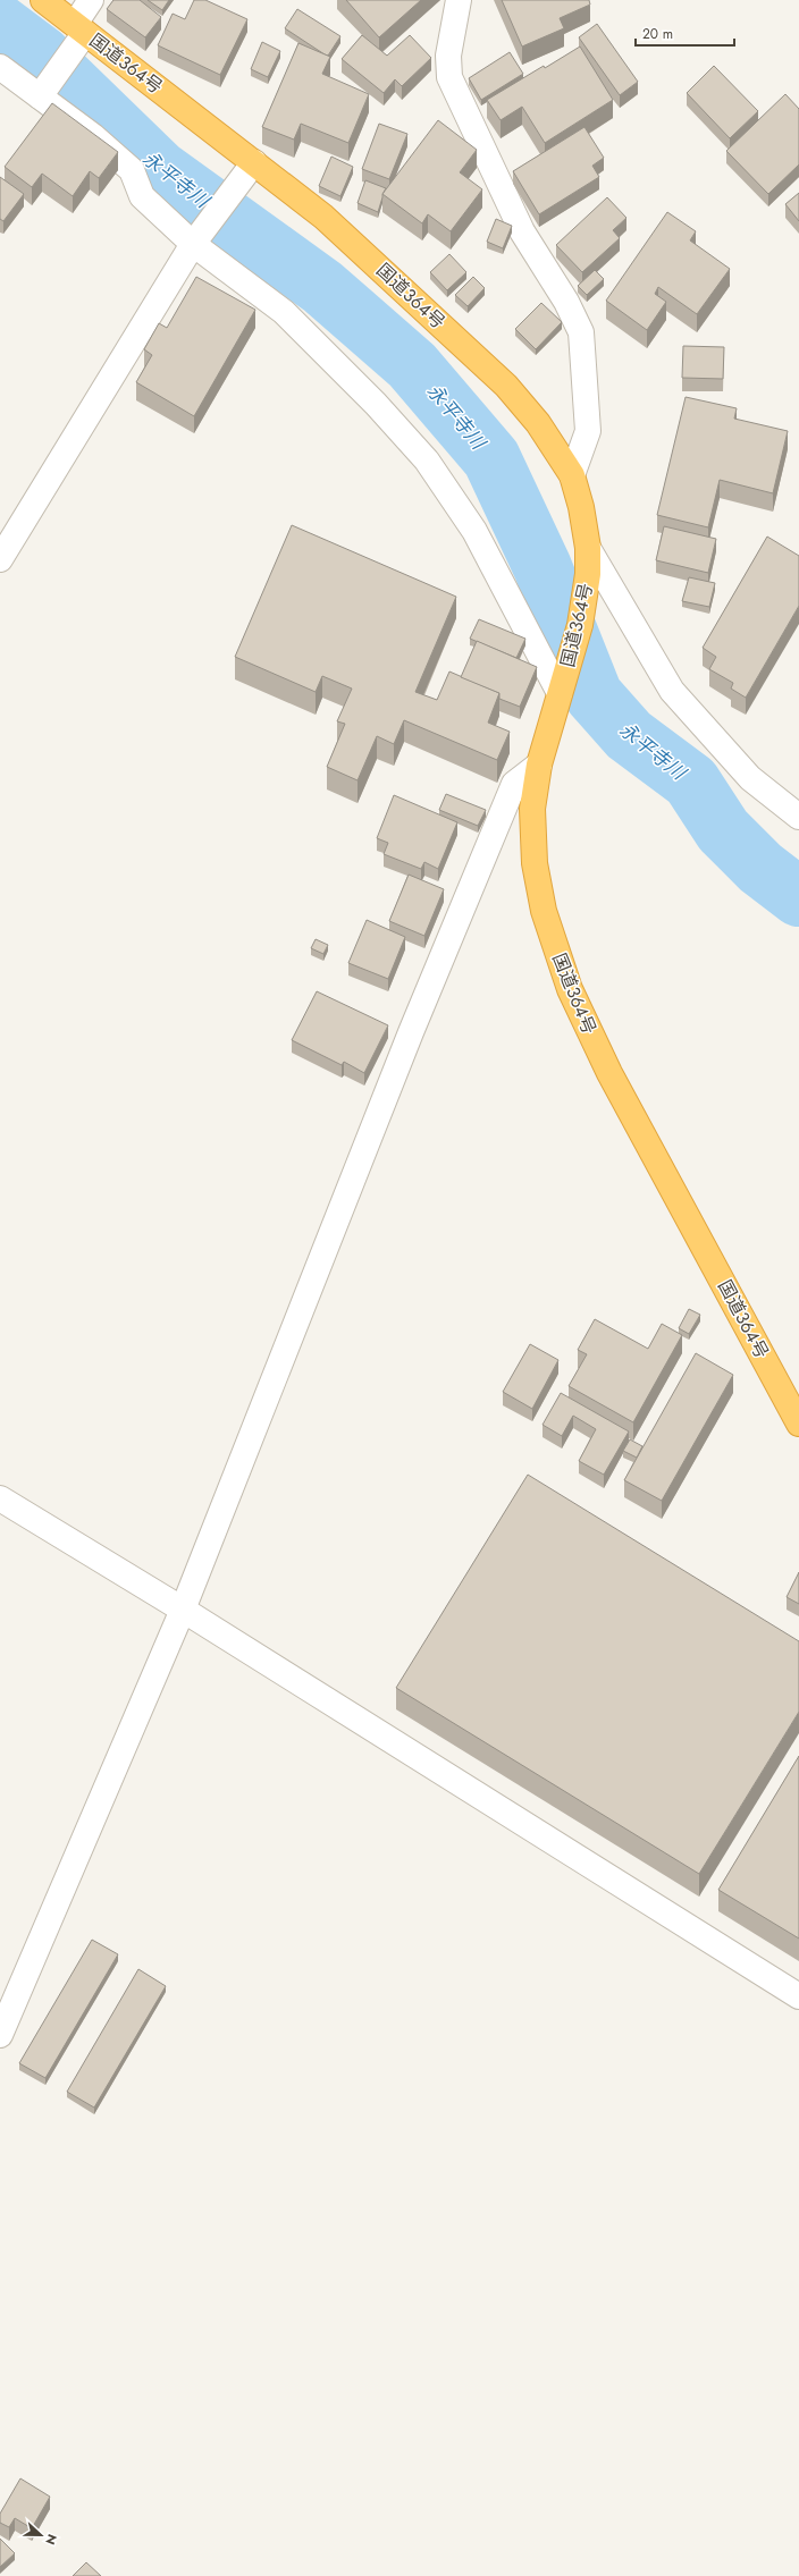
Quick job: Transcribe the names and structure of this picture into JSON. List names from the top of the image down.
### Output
{
  "streets": {
    "highway": ["国道364号"]
  },
  "water": ["永平寺川"],
  "scale_bar": "20 m",
  "north": "right"
}
